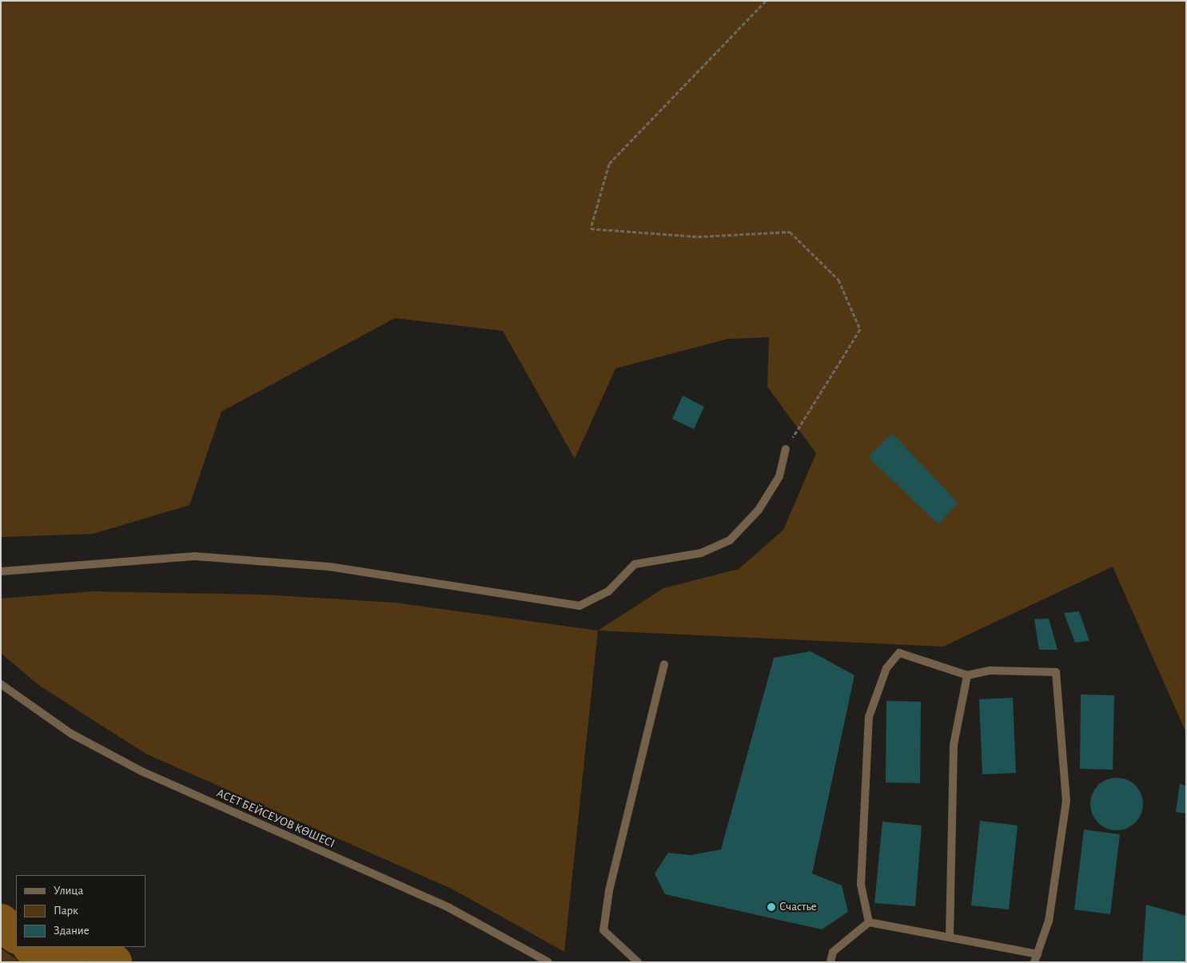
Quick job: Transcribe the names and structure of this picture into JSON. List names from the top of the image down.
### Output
{
  "streets": {
    "street": ["АСЕТ БЕЙСЕУОВ КӨШЕСІ"]
  },
  "places": ["Счастье"],
  "legend": ["Улица", "Парк", "Здание"]
}
